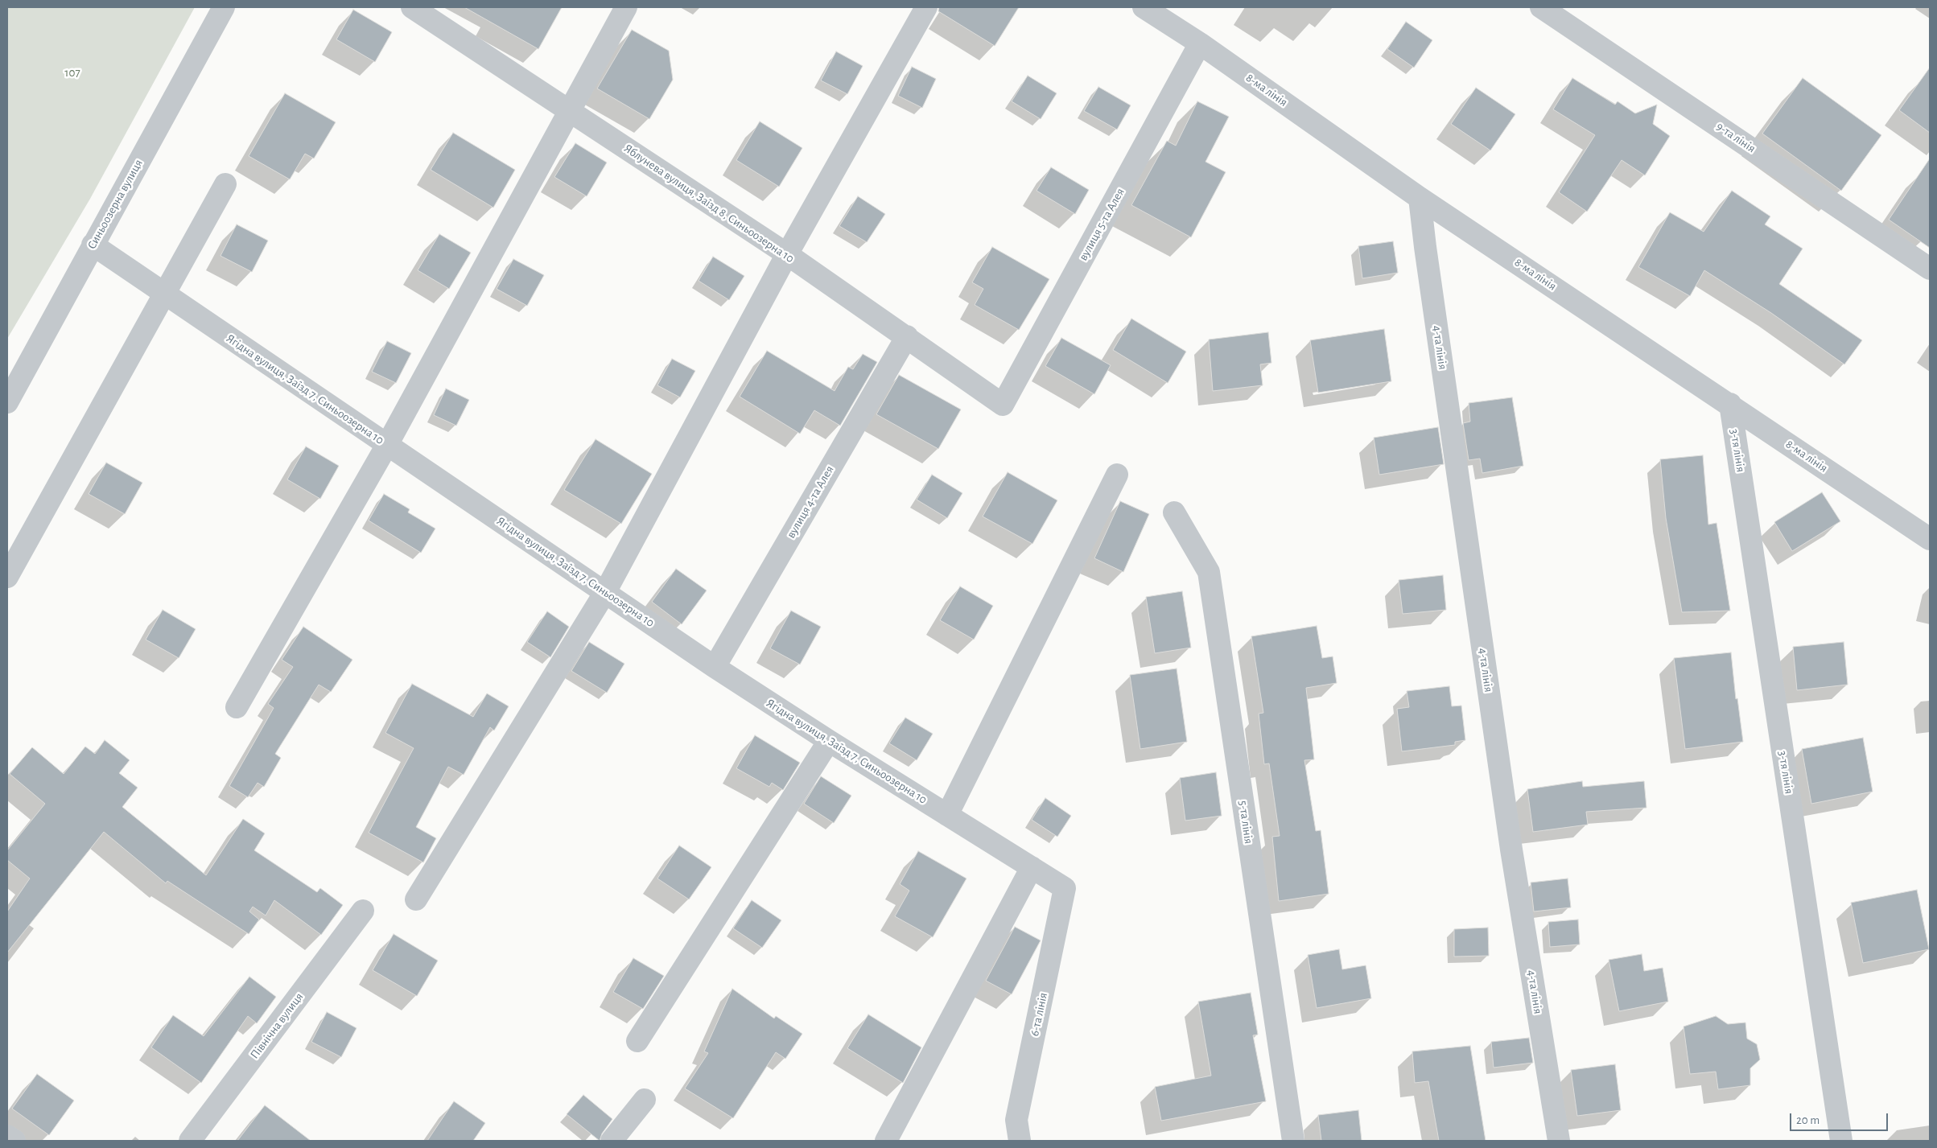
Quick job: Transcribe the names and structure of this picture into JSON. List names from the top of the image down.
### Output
{
  "streets": {
    "street": [
      "8-ма лінія",
      "9-та лінія",
      "Яблунева вулиця, Заїзд 8, Синьоозерна 10",
      "Синьоозерна вулиця",
      "вулиця 5-та Алея",
      "4-та лінія",
      "Ягідна вулиця, Заїзд 7, Синьоозерна 10",
      "3-тя лінія",
      "вулиця 4-та Алея",
      "5-та лінія",
      "6-та лінія",
      "Північна вулиця"
    ]
  },
  "crossings": [
    ["8-ма лінія", "вулиця 5-та Алея"],
    ["8-ма лінія", "4-та лінія"],
    ["8-ма лінія", "3-тя лінія"],
    ["Яблунева вулиця, Заїзд 8, Синьоозерна 10", "вулиця 5-та Алея"],
    ["Яблунева вулиця, Заїзд 8, Синьоозерна 10", "вулиця 4-та Алея"],
    ["Синьоозерна вулиця", "Ягідна вулиця, Заїзд 7, Синьоозерна 10"],
    ["Ягідна вулиця, Заїзд 7, Синьоозерна 10", "вулиця 4-та Алея"],
    ["Ягідна вулиця, Заїзд 7, Синьоозерна 10", "6-та лінія"]
  ],
  "parks": ["107"],
  "scale_bar": "20 m"
}
